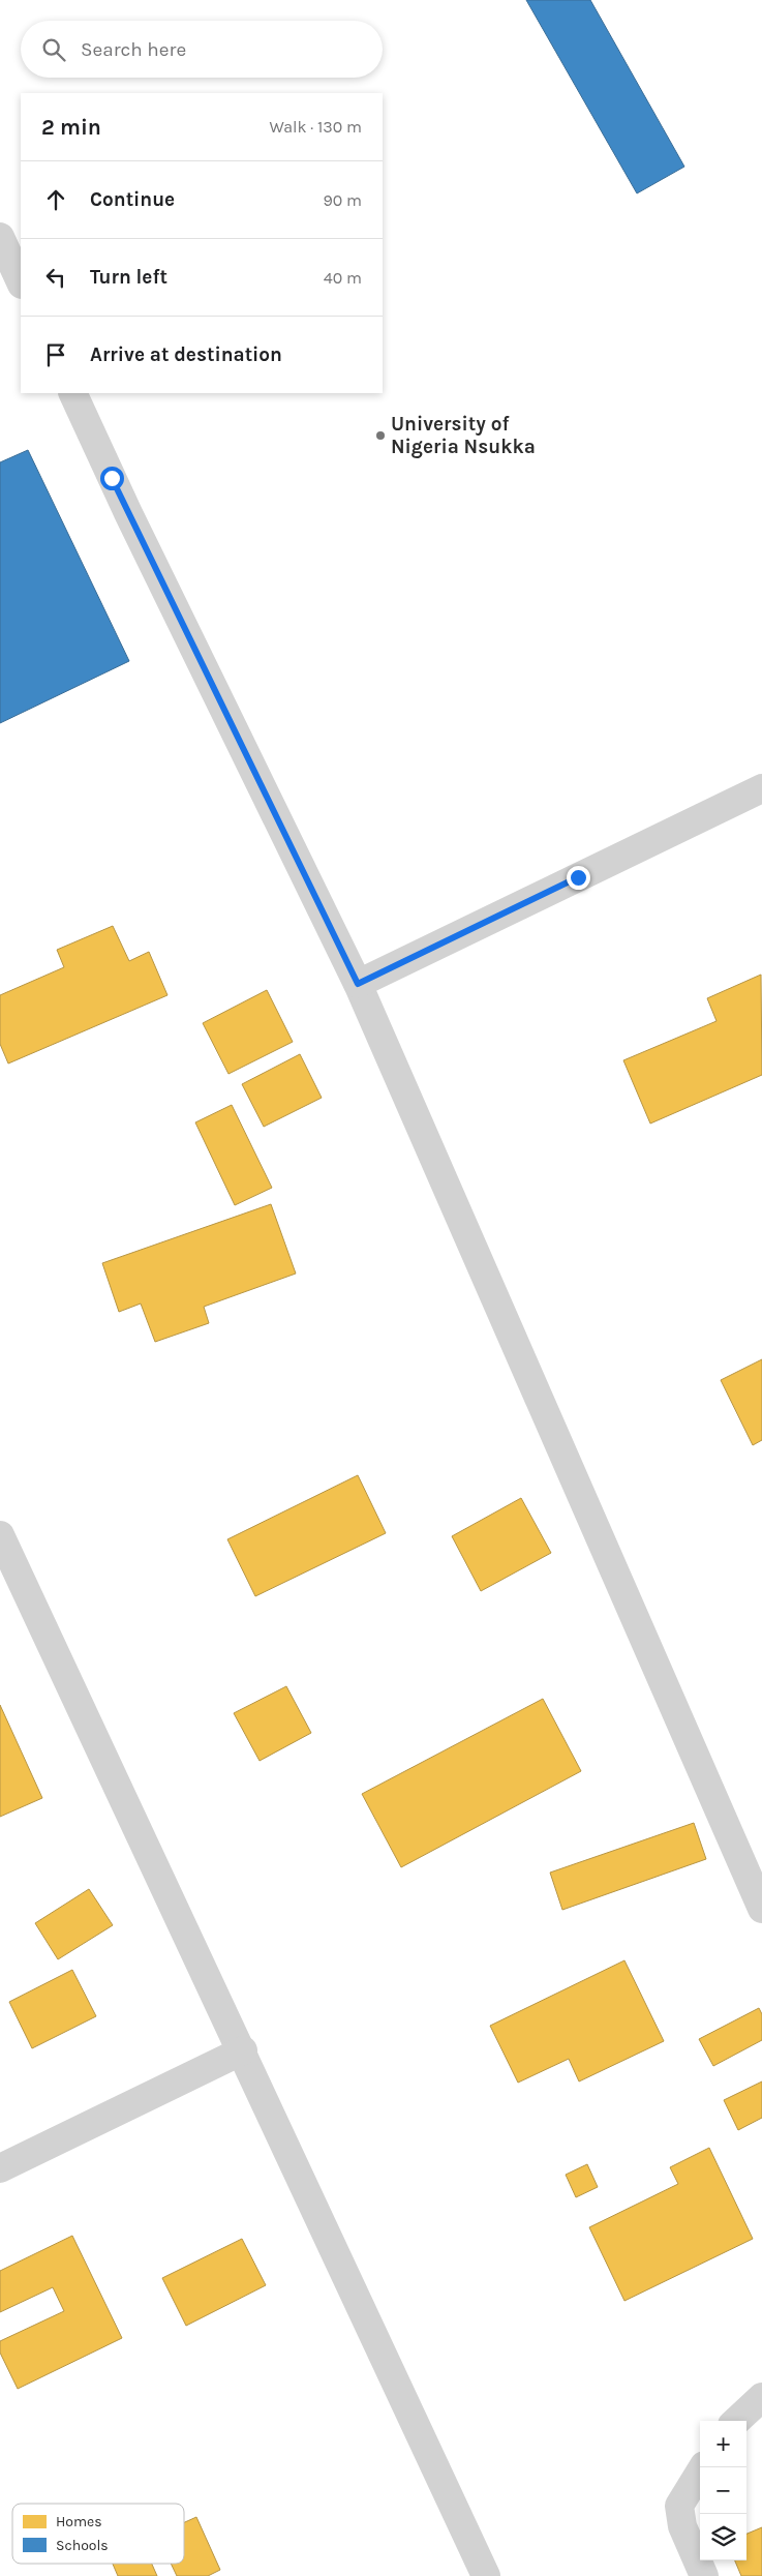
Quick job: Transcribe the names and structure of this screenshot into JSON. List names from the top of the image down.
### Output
{
  "places": ["University of Nigeria Nsukka"],
  "legend": ["Homes", "Schools"],
  "page": {
    "search": "Search here",
    "heading": ["2 min", "Walk · 130 m"],
    "list": [
      ["Continue", "90 m"],
      ["Turn left", "40 m"],
      "Arrive at destination"
    ],
    "map_buttons": ["+", "−"]
  }
}
